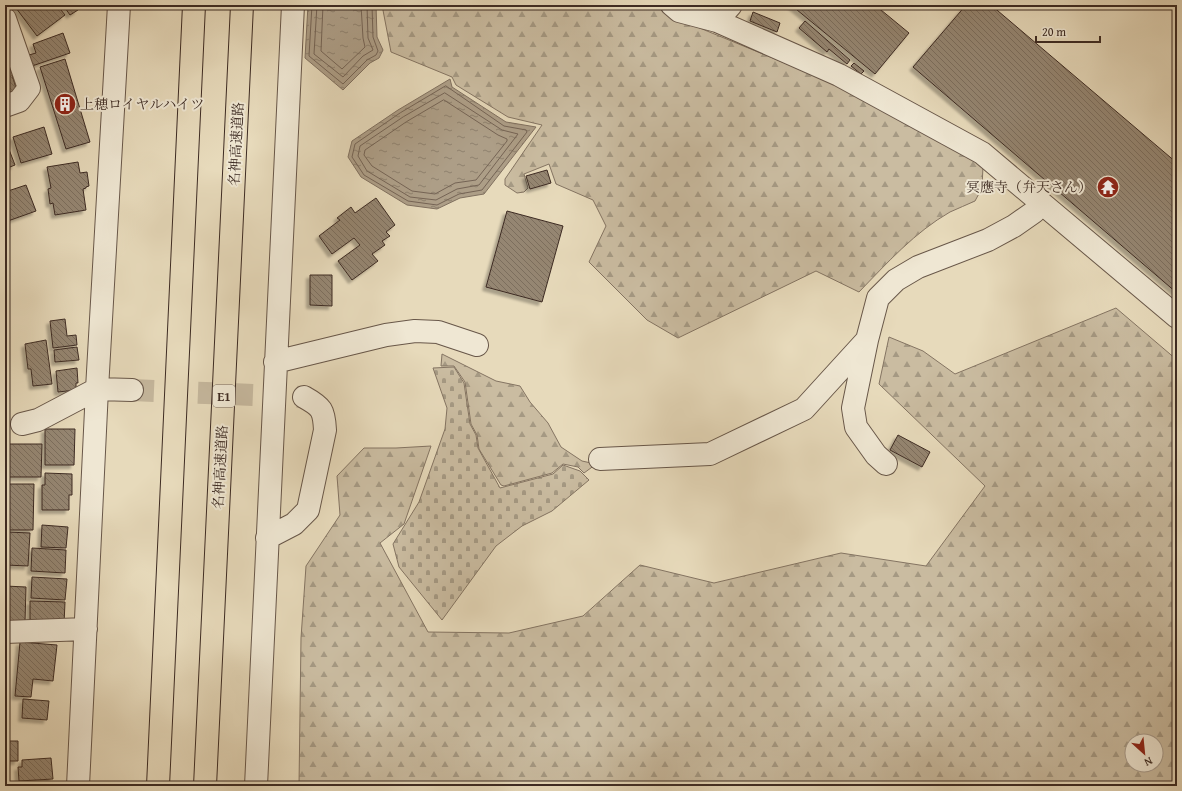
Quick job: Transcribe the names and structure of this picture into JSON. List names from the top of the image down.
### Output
{
  "streets": {
    "highway": ["名神高速道路", "E1"]
  },
  "places": {
    "building": ["上穂ロイヤルハイツ"],
    "temple": ["冥應寺（弁天さん）"]
  },
  "scale_bar": "20 m",
  "north": "bottom right"
}
